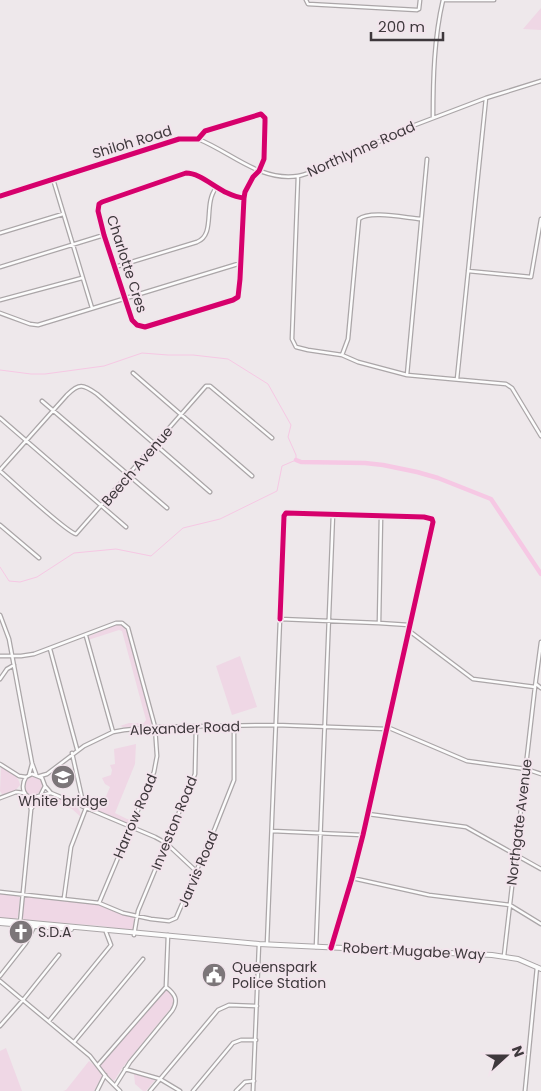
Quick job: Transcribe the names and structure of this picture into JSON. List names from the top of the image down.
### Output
{
  "streets": {
    "main road": ["Robert Mugabe Way"],
    "street": [
      "Shiloh Road",
      "Northlynne Road",
      "Charlotte Cres",
      "Beech Avenue",
      "Alexander Road",
      "Harrow Road",
      "Northgate Avenue",
      "Investon Road",
      "Jarvis Road"
    ]
  },
  "crossings": [
    ["Shiloh Road", "Northlynne Road"],
    ["Alexander Road", "Harrow Road"],
    ["Alexander Road", "Investon Road"],
    ["Alexander Road", "Jarvis Road"],
    ["Harrow Road", "Jarvis Road"],
    ["Northgate Avenue", "Robert Mugabe Way"],
    ["Investon Road", "Jarvis Road"],
    ["Investon Road", "Robert Mugabe Way"]
  ],
  "places": {
    "school or university": ["White bridge"],
    "church": ["S.D.A"],
    "public building": ["Queenspark Police Station"]
  },
  "scale_bar": "200 m",
  "north": "right"
}
